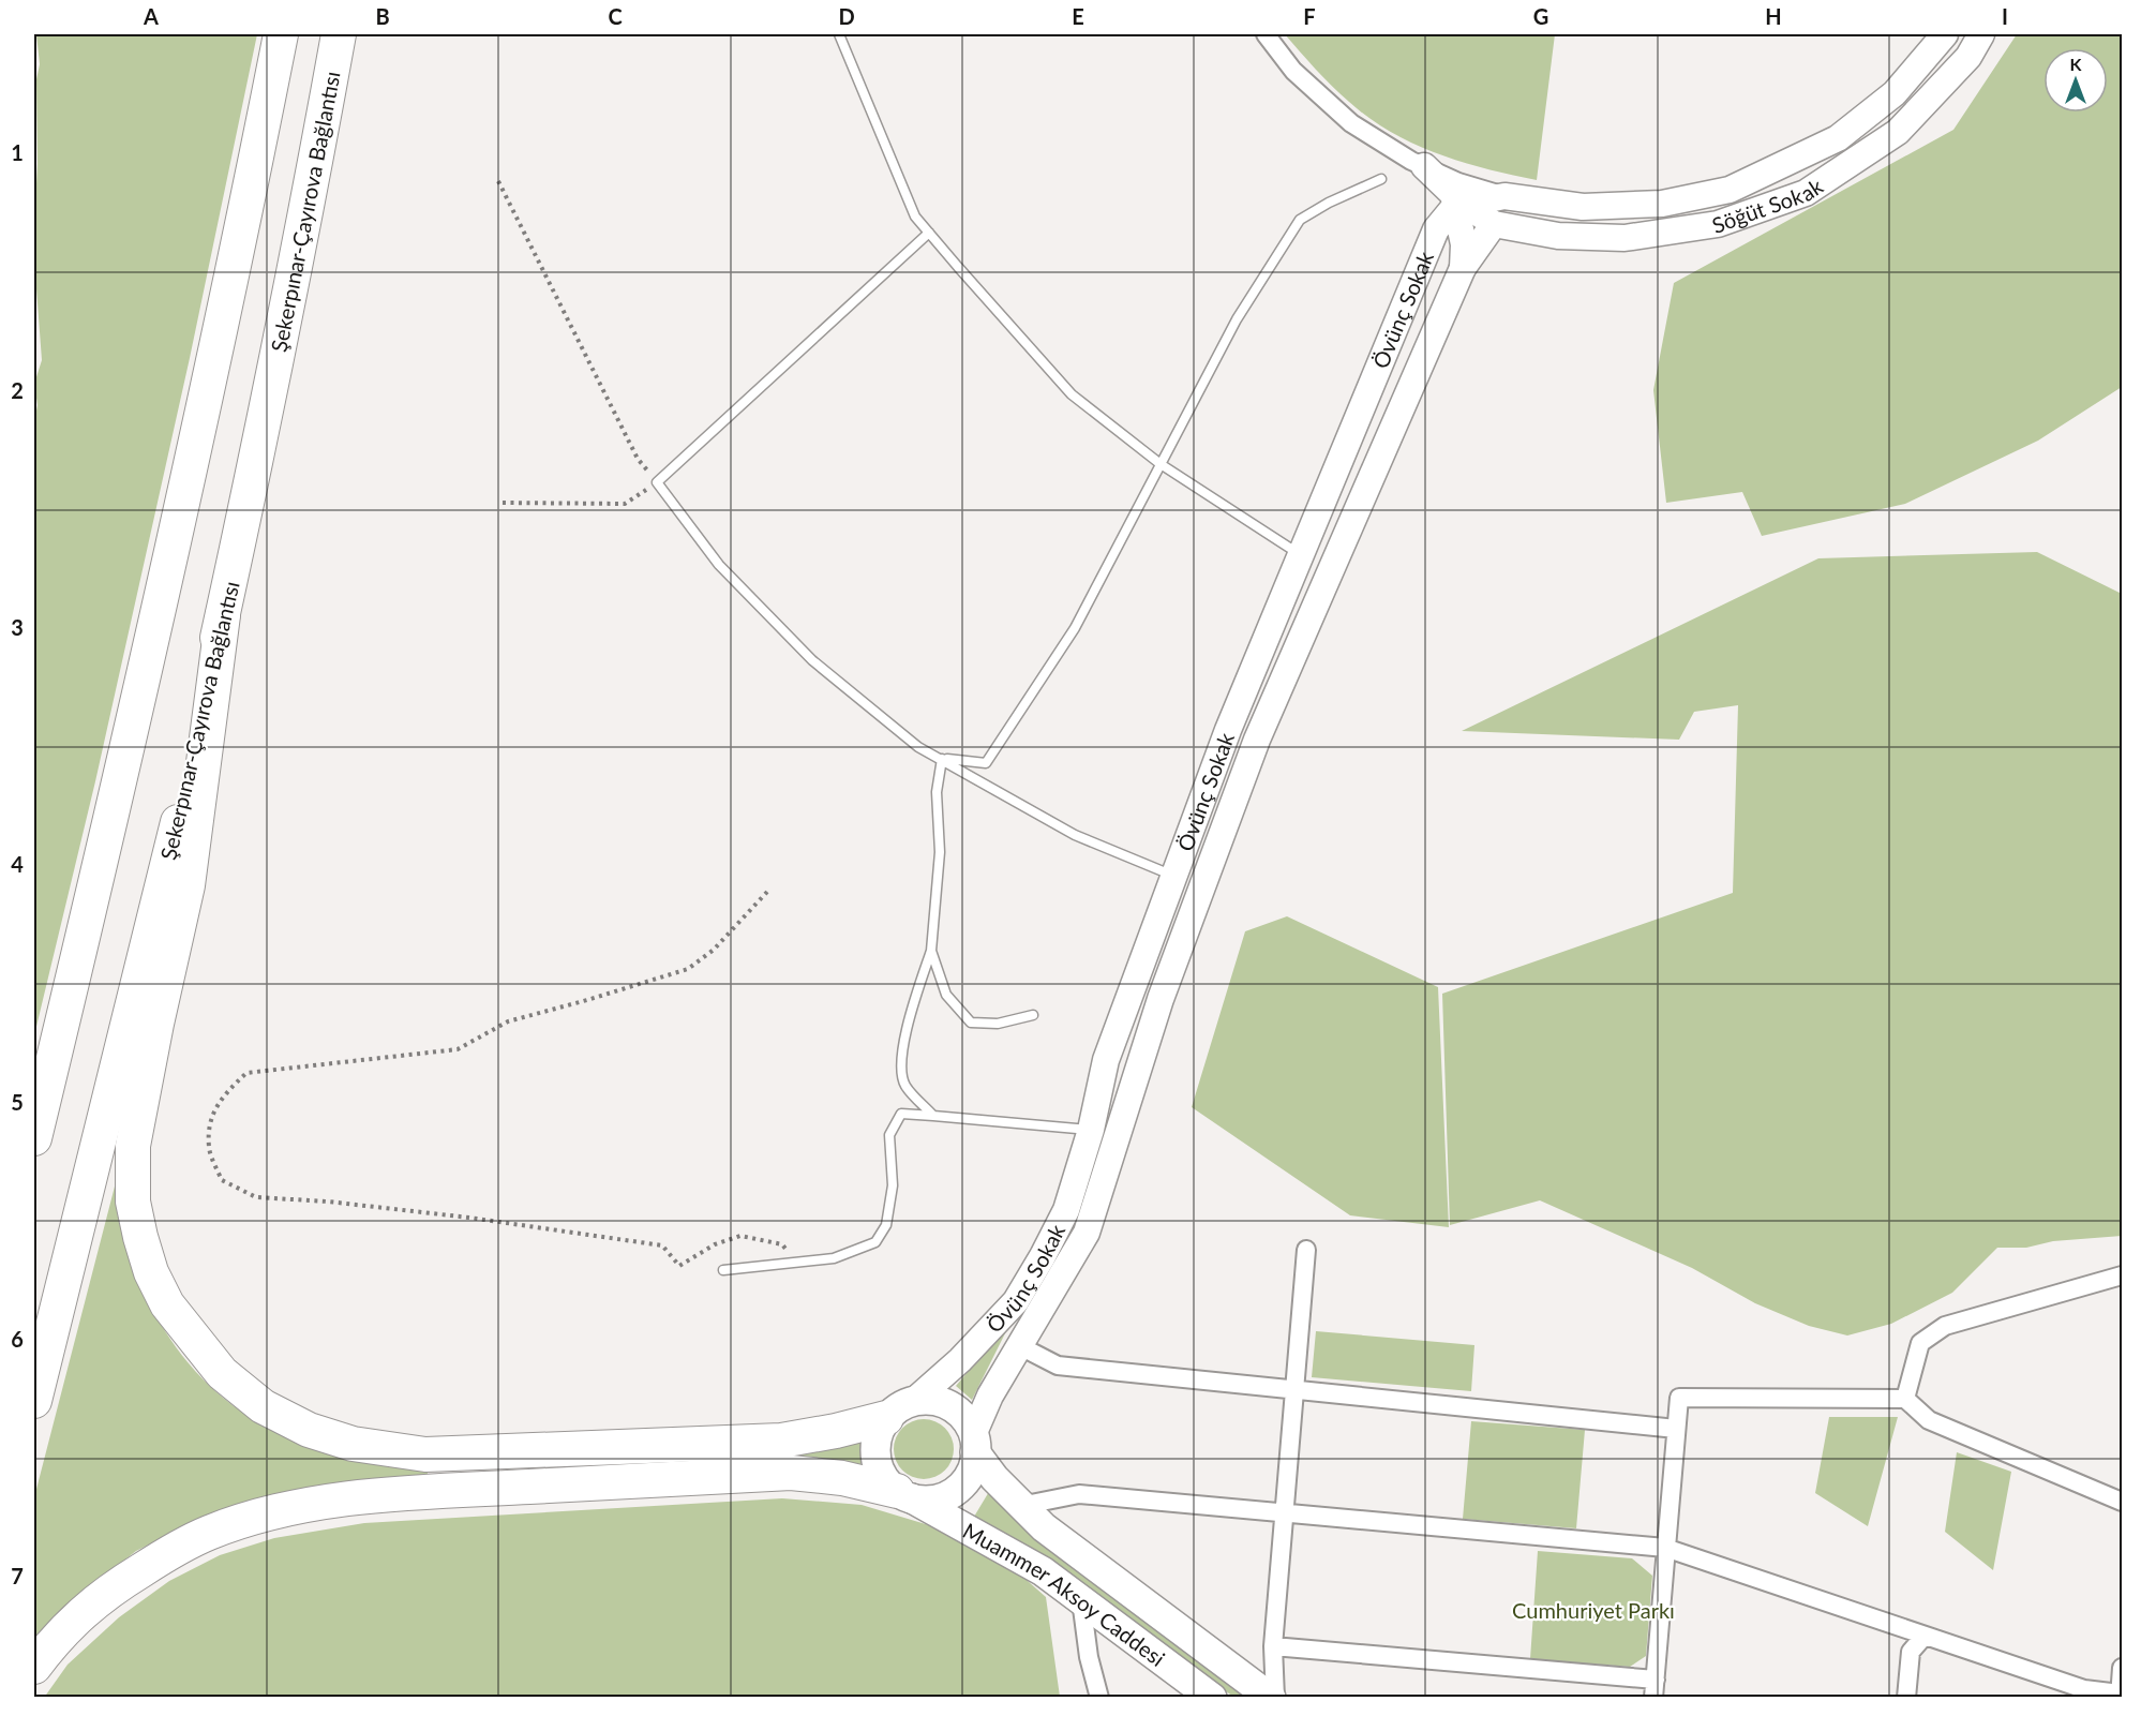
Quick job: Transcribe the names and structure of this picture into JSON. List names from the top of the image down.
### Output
{
  "streets": {
    "highway": ["Şekerpınar-Çayırova Bağlantısı"],
    "main road": ["Muammer Aksoy Caddesi"],
    "street": ["Söğüt Sokak", "Övünç Sokak"]
  },
  "crossings": [
    ["Söğüt Sokak", "Övünç Sokak"],
    ["Övünç Sokak", "Muammer Aksoy Caddesi"]
  ],
  "parks": ["Cumhuriyet Parkı"],
  "north": "top",
  "grid": {
    "columns": [
      "A",
      "B",
      "C",
      "D",
      "E",
      "F",
      "G",
      "H",
      "I"
    ],
    "rows": [
      "1",
      "2",
      "3",
      "4",
      "5",
      "6",
      "7"
    ]
  }
}
